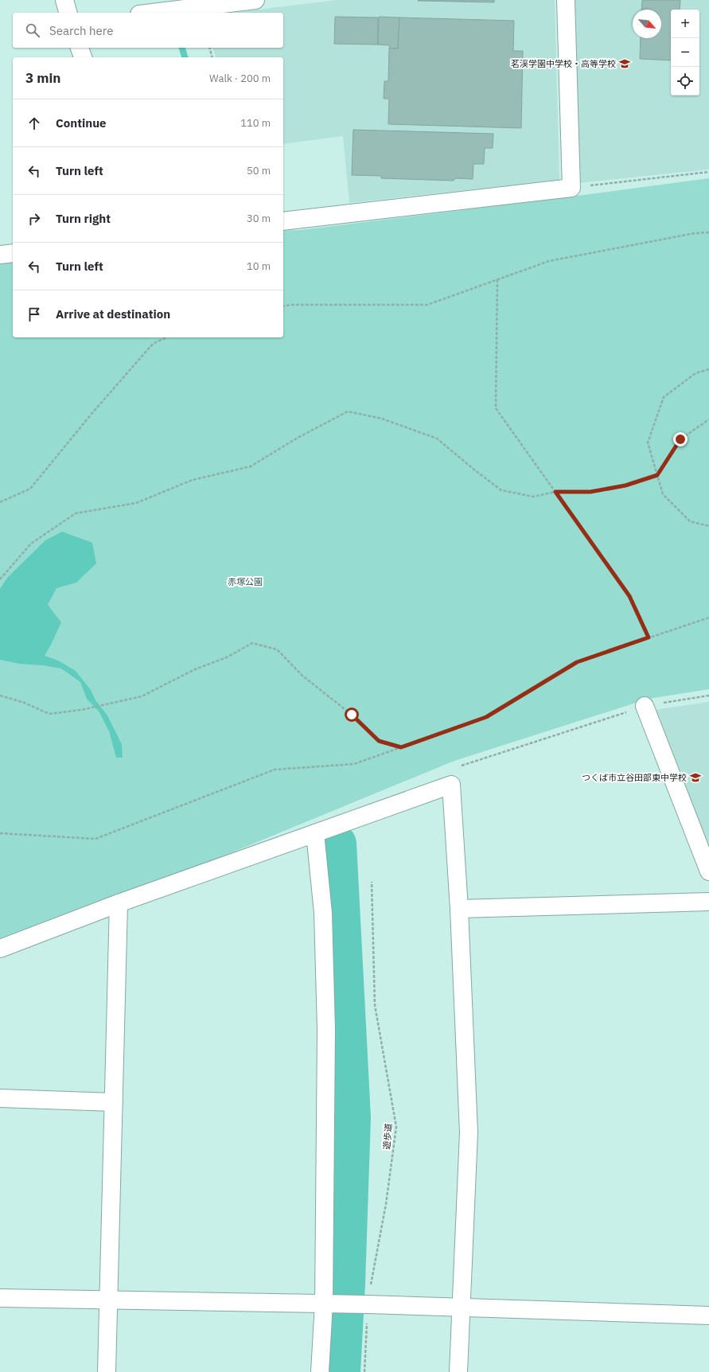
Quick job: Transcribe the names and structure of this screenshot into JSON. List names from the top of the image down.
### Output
{
  "streets": {
    "path": ["遊歩道"]
  },
  "parks": ["赤塚公園"],
  "places": {
    "school or university": ["茗渓学園中学校・高等学校", "つくば市立谷田部東中学校"]
  },
  "north": "bottom right",
  "page": {
    "map_buttons": ["+", "−"],
    "search": "Search here",
    "heading": ["3 min", "Walk · 200 m"],
    "list": [
      ["Continue", "110 m"],
      ["Turn left", "50 m"],
      ["Turn right", "30 m"],
      ["Turn left", "10 m"],
      "Arrive at destination"
    ]
  }
}
